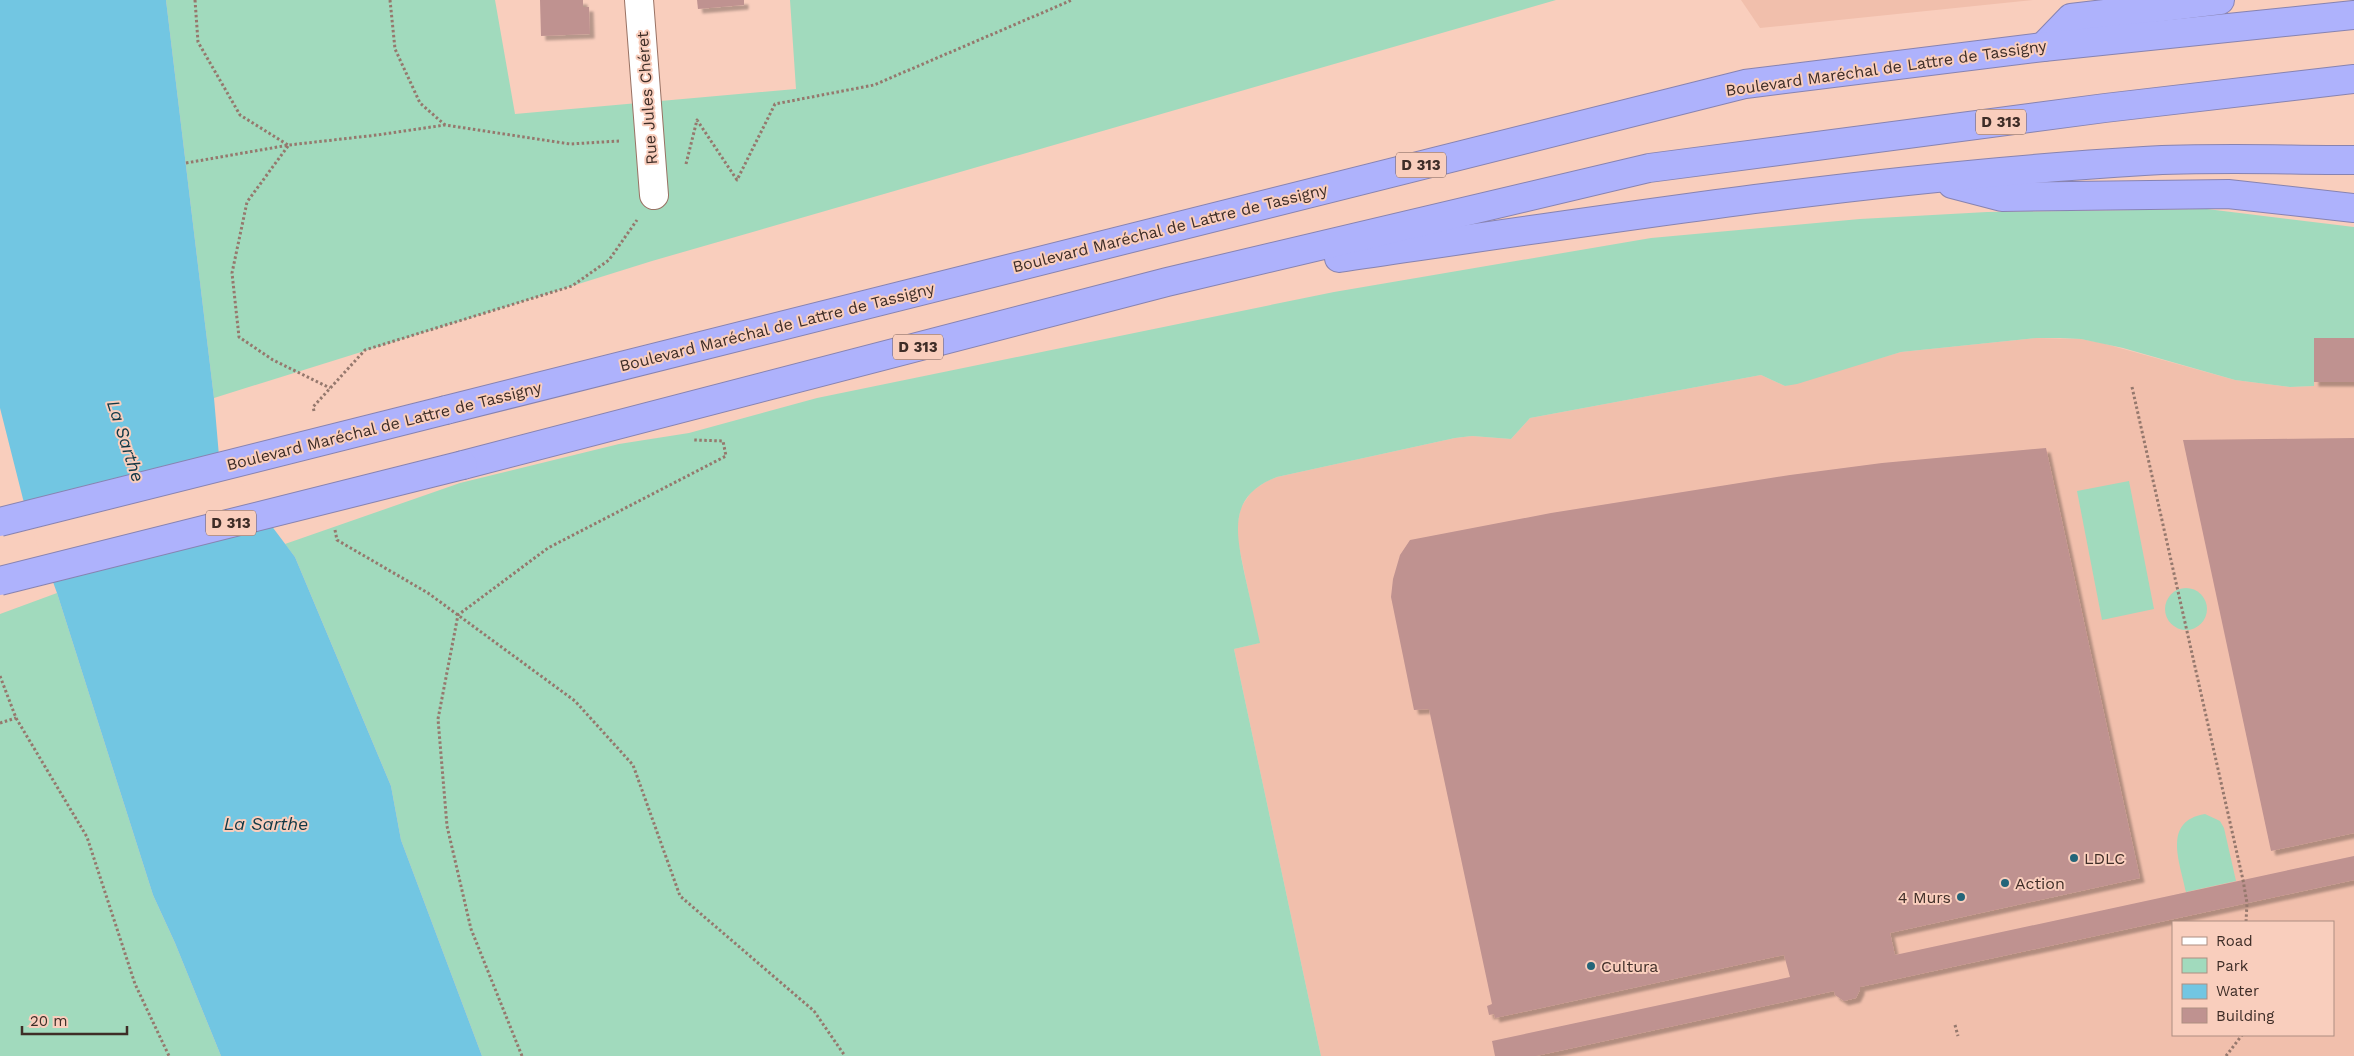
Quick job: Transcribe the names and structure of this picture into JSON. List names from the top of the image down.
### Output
{
  "streets": {
    "highway": ["Boulevard Maréchal de Lattre de Tassigny", "D 313"],
    "street": ["Rue Jules Chéret"]
  },
  "water": ["La Sarthe"],
  "places": [
    "LDLC",
    "Action",
    "4 Murs",
    "Cultura"
  ],
  "legend": [
    "Road",
    "Park",
    "Water",
    "Building"
  ],
  "scale_bar": "20 m"
}
